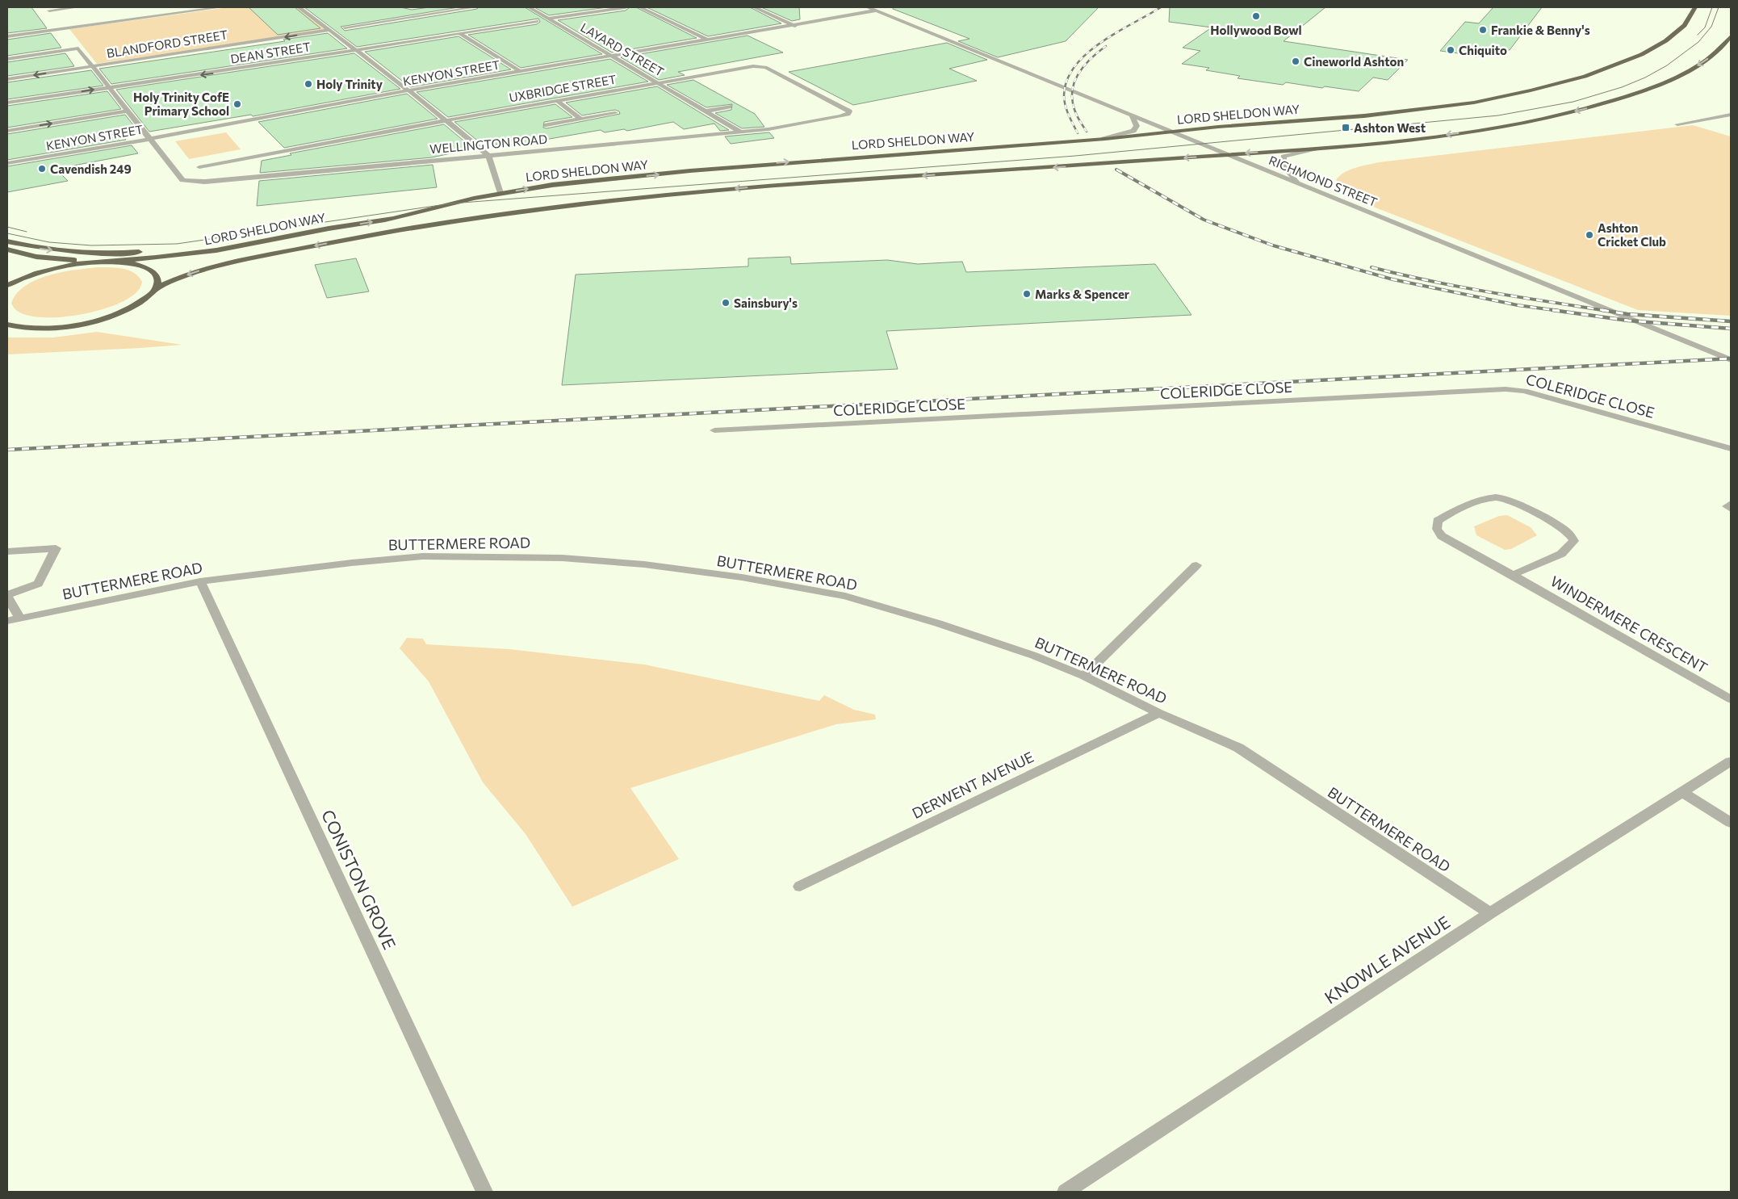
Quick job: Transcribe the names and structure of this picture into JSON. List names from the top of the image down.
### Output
{
  "streets": {
    "highway": ["LORD SHELDON WAY"],
    "street": [
      "BLANDFORD STREET",
      "LAYARD STREET",
      "DEAN STREET",
      "KENYON STREET",
      "UXBRIDGE STREET",
      "WELLINGTON ROAD",
      "RICHMOND STREET",
      "COLERIDGE CLOSE",
      "BUTTERMERE ROAD",
      "WINDERMERE CRESCENT",
      "DERWENT AVENUE",
      "CONISTON GROVE",
      "KNOWLE AVENUE"
    ]
  },
  "crossings": [
    ["LAYARD STREET", "KENYON STREET"],
    ["LAYARD STREET", "UXBRIDGE STREET"],
    ["LAYARD STREET", "WELLINGTON ROAD"],
    ["KENYON STREET", "WELLINGTON ROAD"],
    ["KENYON STREET", "RICHMOND STREET"],
    ["UXBRIDGE STREET", "WELLINGTON ROAD"],
    ["LORD SHELDON WAY", "RICHMOND STREET"],
    ["BUTTERMERE ROAD", "DERWENT AVENUE"],
    ["BUTTERMERE ROAD", "CONISTON GROVE"],
    ["BUTTERMERE ROAD", "KNOWLE AVENUE"]
  ],
  "places": {
    "other": [
      "Hollywood Bowl",
      "Frankie & Benny's",
      "Chiquito",
      "Cineworld Ashton",
      "Holy Trinity",
      "Holy Trinity CofE Primary School",
      "Cavendish 249",
      "Ashton Cricket Club",
      "Marks & Spencer",
      "Sainsbury's"
    ],
    "transit": ["Ashton West"]
  }
}
